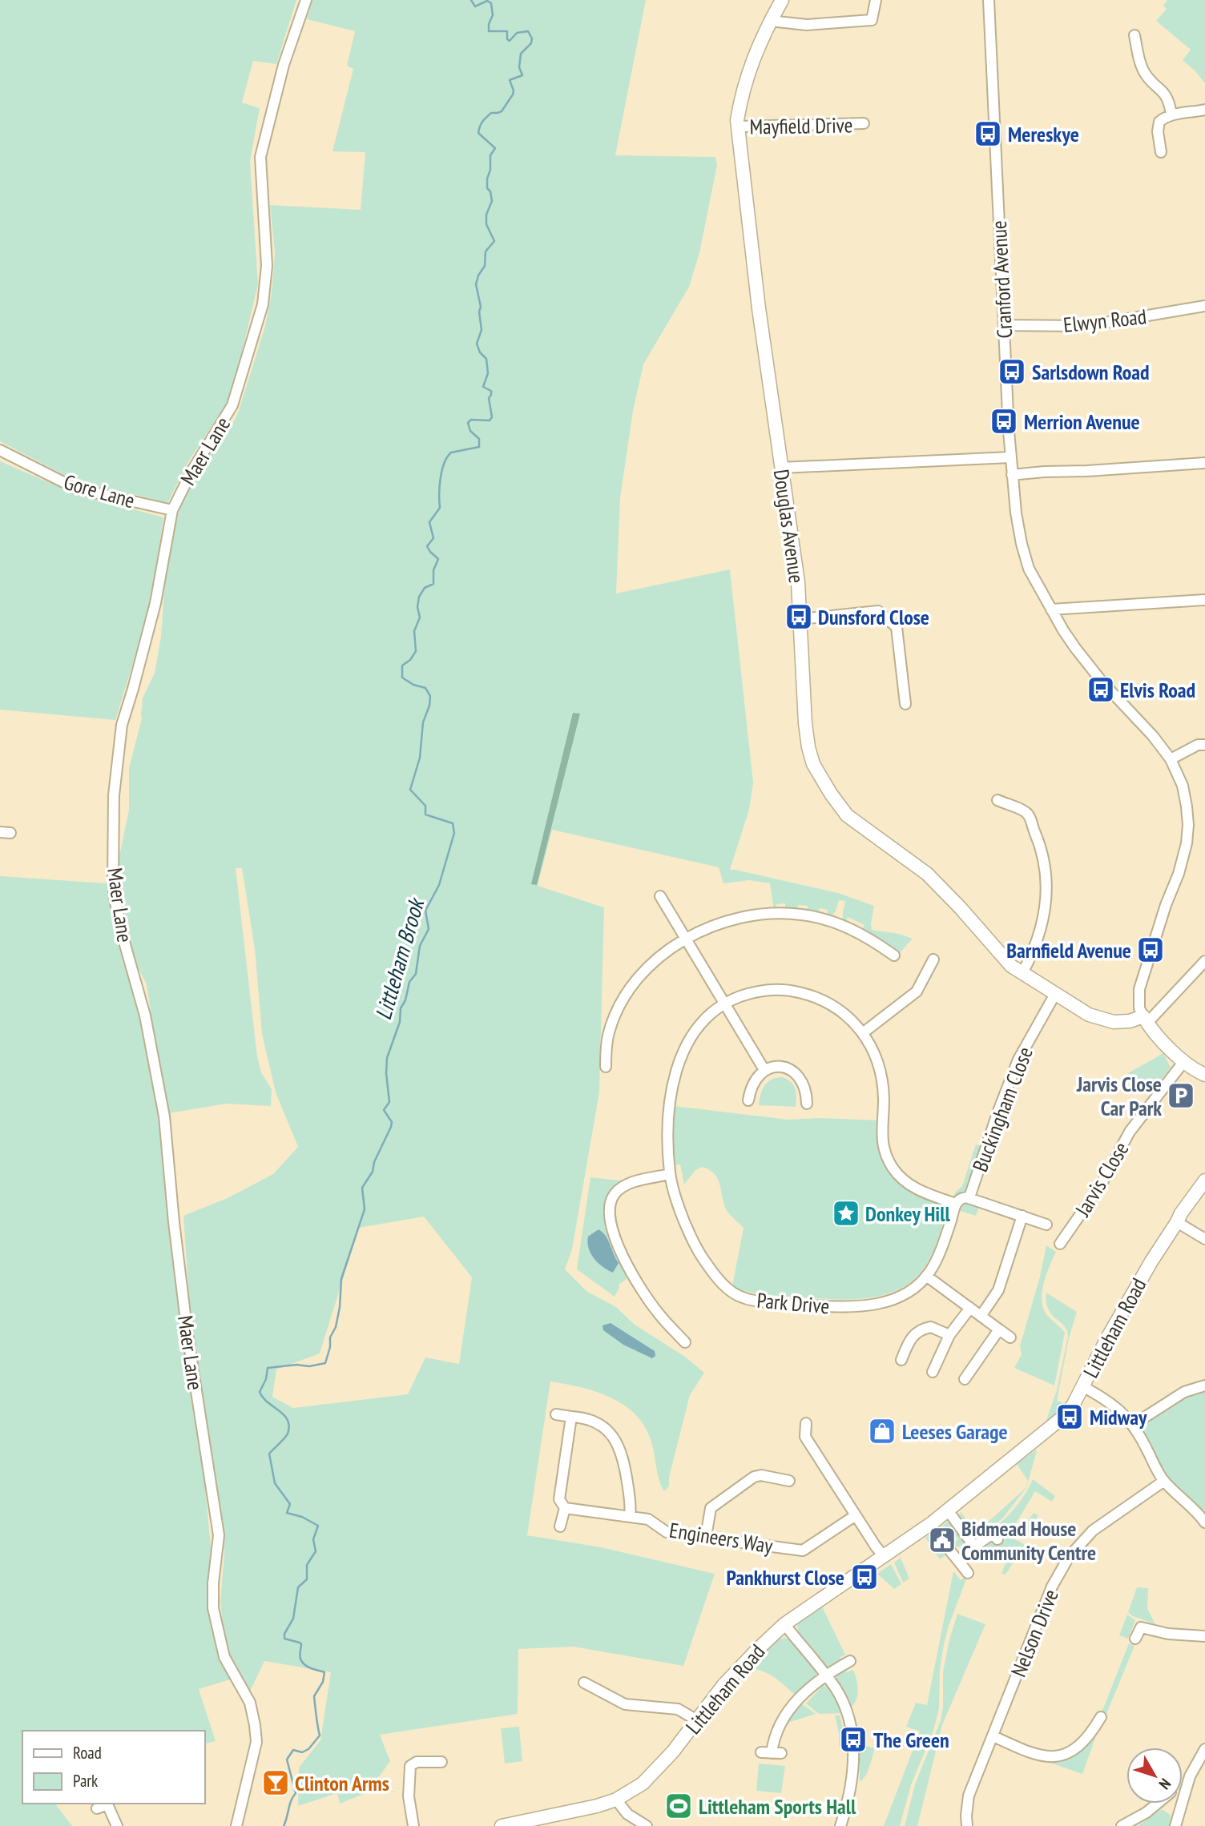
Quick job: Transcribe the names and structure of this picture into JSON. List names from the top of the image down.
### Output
{
  "streets": {
    "street": [
      "Mayfield Drive",
      "Cranford Avenue",
      "Elwyn Road",
      "Maer Lane",
      "Gore Lane",
      "Douglas Avenue",
      "Buckingham Close",
      "Jarvis Close",
      "Park Drive",
      "Littleham Road",
      "Engineers Way",
      "Nelson Drive"
    ]
  },
  "crossings": [
    ["Mayfield Drive", "Douglas Avenue"],
    ["Cranford Avenue", "Elwyn Road"],
    ["Cranford Avenue", "Douglas Avenue"],
    ["Maer Lane", "Gore Lane"],
    ["Douglas Avenue", "Buckingham Close"]
  ],
  "water": ["Littleham Brook"],
  "places": {
    "bus stop": [
      "Mereskye",
      "Sarlsdown Road",
      "Merrion Avenue",
      "Dunsford Close",
      "Elvis Road",
      "Barnfield Avenue",
      "Midway",
      "Pankhurst Close",
      "The Green"
    ],
    "parking": ["Jarvis Close Car Park"],
    "place": ["Donkey Hill"],
    "shop": ["Leeses Garage"],
    "public building": ["Bidmead House Community Centre"],
    "bar": ["Clinton Arms"],
    "sports": ["Littleham Sports Hall"]
  },
  "legend": ["Road", "Park"],
  "north": "bottom right"
}
